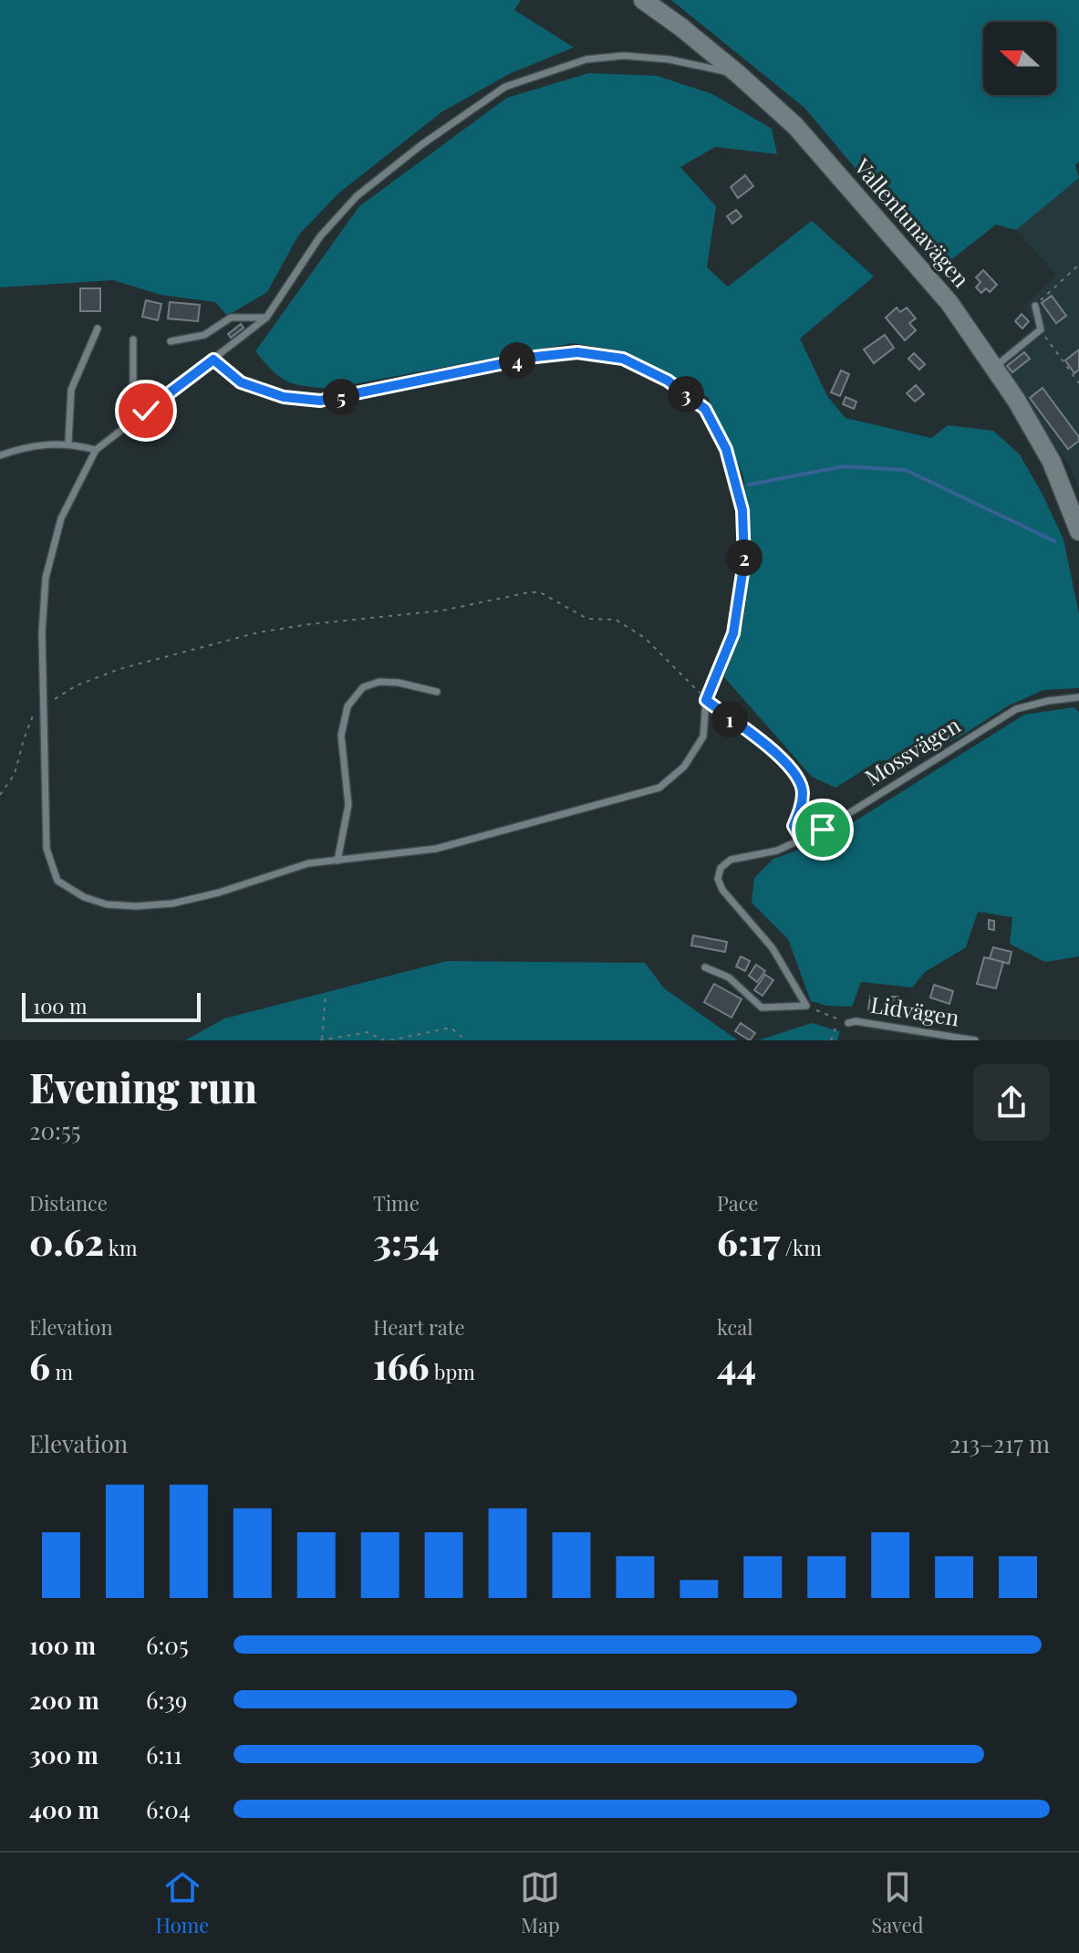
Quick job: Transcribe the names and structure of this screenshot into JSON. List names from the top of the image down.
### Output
{
  "streets": {
    "main road": ["Vallentunavägen"],
    "lane": ["Mossvägen", "Lidvägen"]
  },
  "scale_bar": "100 m",
  "north": "left",
  "page": {
    "pins": [
      "4",
      "3",
      "5",
      "2",
      "1"
    ],
    "scale": "100 m",
    "heading": ["Evening run", "20:55"],
    "stats": [
      ["Distance", "0.62 km"],
      ["Time", "3:54"],
      ["Pace", "6:17 /km"],
      ["Elevation", "6 m"],
      ["Heart rate", "166 bpm"],
      ["kcal", "44"]
    ],
    "chart": ["Elevation", "213–217 m"],
    "list": [
      {
        "name": "100 m",
        "note": "6:05"
      },
      {
        "name": "200 m",
        "note": "6:39"
      },
      {
        "name": "300 m",
        "note": "6:11"
      },
      {
        "name": "400 m",
        "note": "6:04"
      }
    ],
    "tabs": ["Home", "Map", "Saved"]
  }
}
